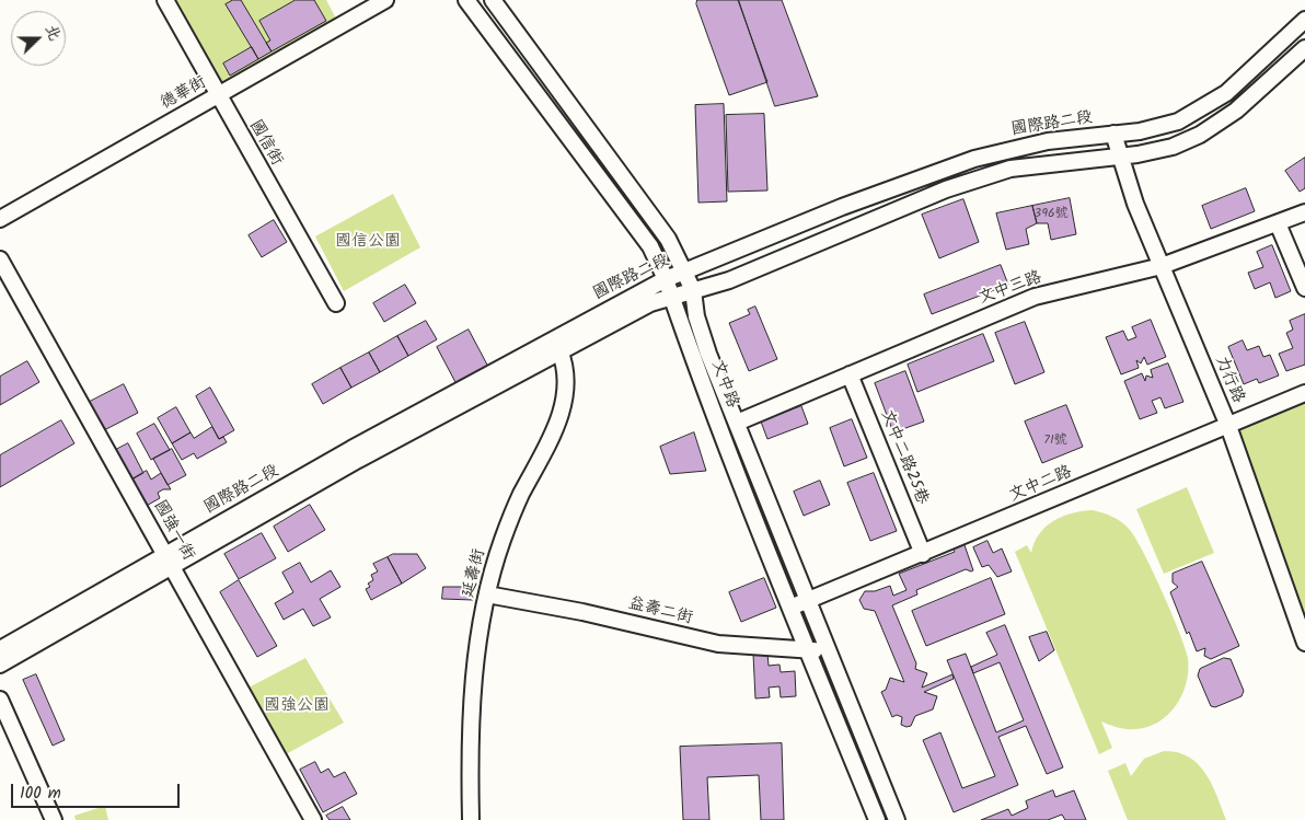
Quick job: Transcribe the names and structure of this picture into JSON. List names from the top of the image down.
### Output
{
  "streets": {
    "street": [
      "德華街",
      "國際路二段",
      "國信街",
      "文中三路",
      "力行路",
      "文中路",
      "文中二路25巷",
      "文中二路",
      "國強一街",
      "延壽街",
      "益壽二街"
    ]
  },
  "crossings": [
    ["德華街", "國信街"],
    ["國際路二段", "力行路"],
    ["國際路二段", "文中路"],
    ["國際路二段", "國強一街"],
    ["國際路二段", "延壽街"],
    ["文中三路", "力行路"],
    ["文中三路", "文中路"],
    ["文中三路", "文中二路25巷"],
    ["力行路", "文中二路"],
    ["文中路", "文中二路"],
    ["文中路", "益壽二街"],
    ["文中二路25巷", "文中二路"],
    ["延壽街", "益壽二街"]
  ],
  "parks": ["國信公園", "國強公園"],
  "house_numbers": ["396號", "71號"],
  "scale_bar": "100 m",
  "north": "right"
}
